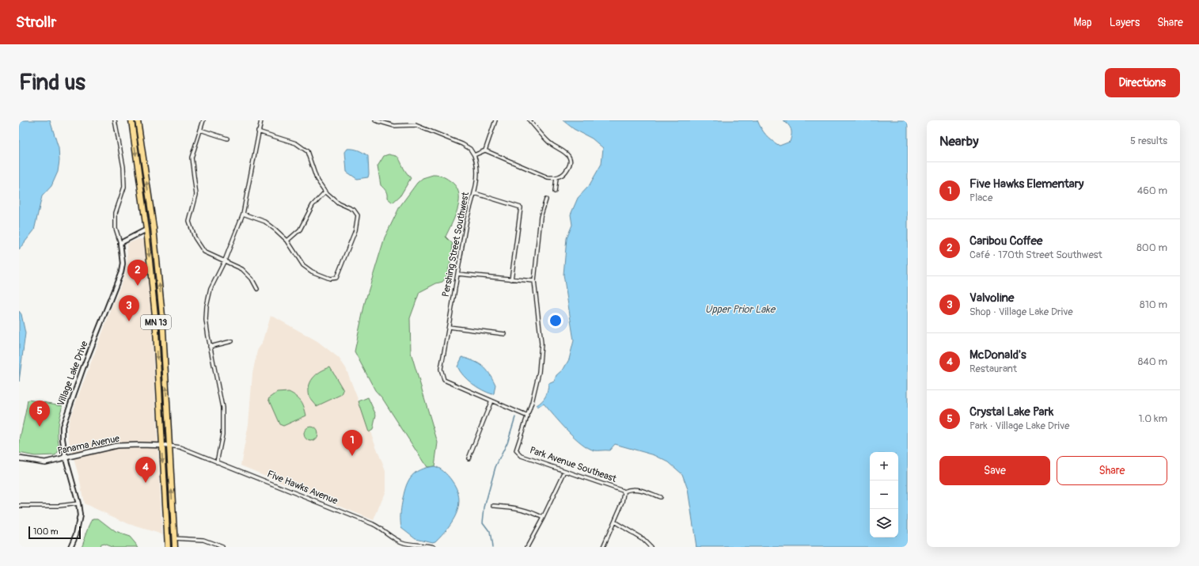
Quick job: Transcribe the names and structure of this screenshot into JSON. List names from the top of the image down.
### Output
{
  "streets": {
    "main road": ["MN 13", "Panama Avenue", "Five Hawks Avenue"],
    "street": ["Pershing Street Southwest", "Village Lake Drive", "Park Avenue Southeast"]
  },
  "crossings": [
    ["MN 13", "Panama Avenue"],
    ["MN 13", "Five Hawks Avenue"],
    ["Village Lake Drive", "Panama Avenue"],
    ["Panama Avenue", "Five Hawks Avenue"]
  ],
  "water": ["Upper Prior Lake"],
  "scale_bar": "100 m",
  "page": {
    "header": "Strollr",
    "nav": ["Map", "Layers", "Share"],
    "buttons": [
      "Directions",
      ["Save", "Share"]
    ],
    "title": "Find us",
    "heading": ["Nearby", "5 results"],
    "list": [
      {
        "mark": "1",
        "name": "Five Hawks Elementary",
        "note": "Place",
        "value": "460 m"
      },
      {
        "mark": "2",
        "name": "Caribou Coffee",
        "note": "Café · 170th Street Southwest",
        "value": "800 m"
      },
      {
        "mark": "3",
        "name": "Valvoline",
        "note": "Shop · Village Lake Drive",
        "value": "810 m"
      },
      {
        "mark": "4",
        "name": "McDonald's",
        "note": "Restaurant",
        "value": "840 m"
      },
      {
        "mark": "5",
        "name": "Crystal Lake Park",
        "note": "Park · Village Lake Drive",
        "value": "1.0 km"
      }
    ],
    "pins": [
      "2",
      "3",
      "5",
      "1",
      "4"
    ],
    "map_buttons": ["+", "−"],
    "scale": "100 m"
  }
}
